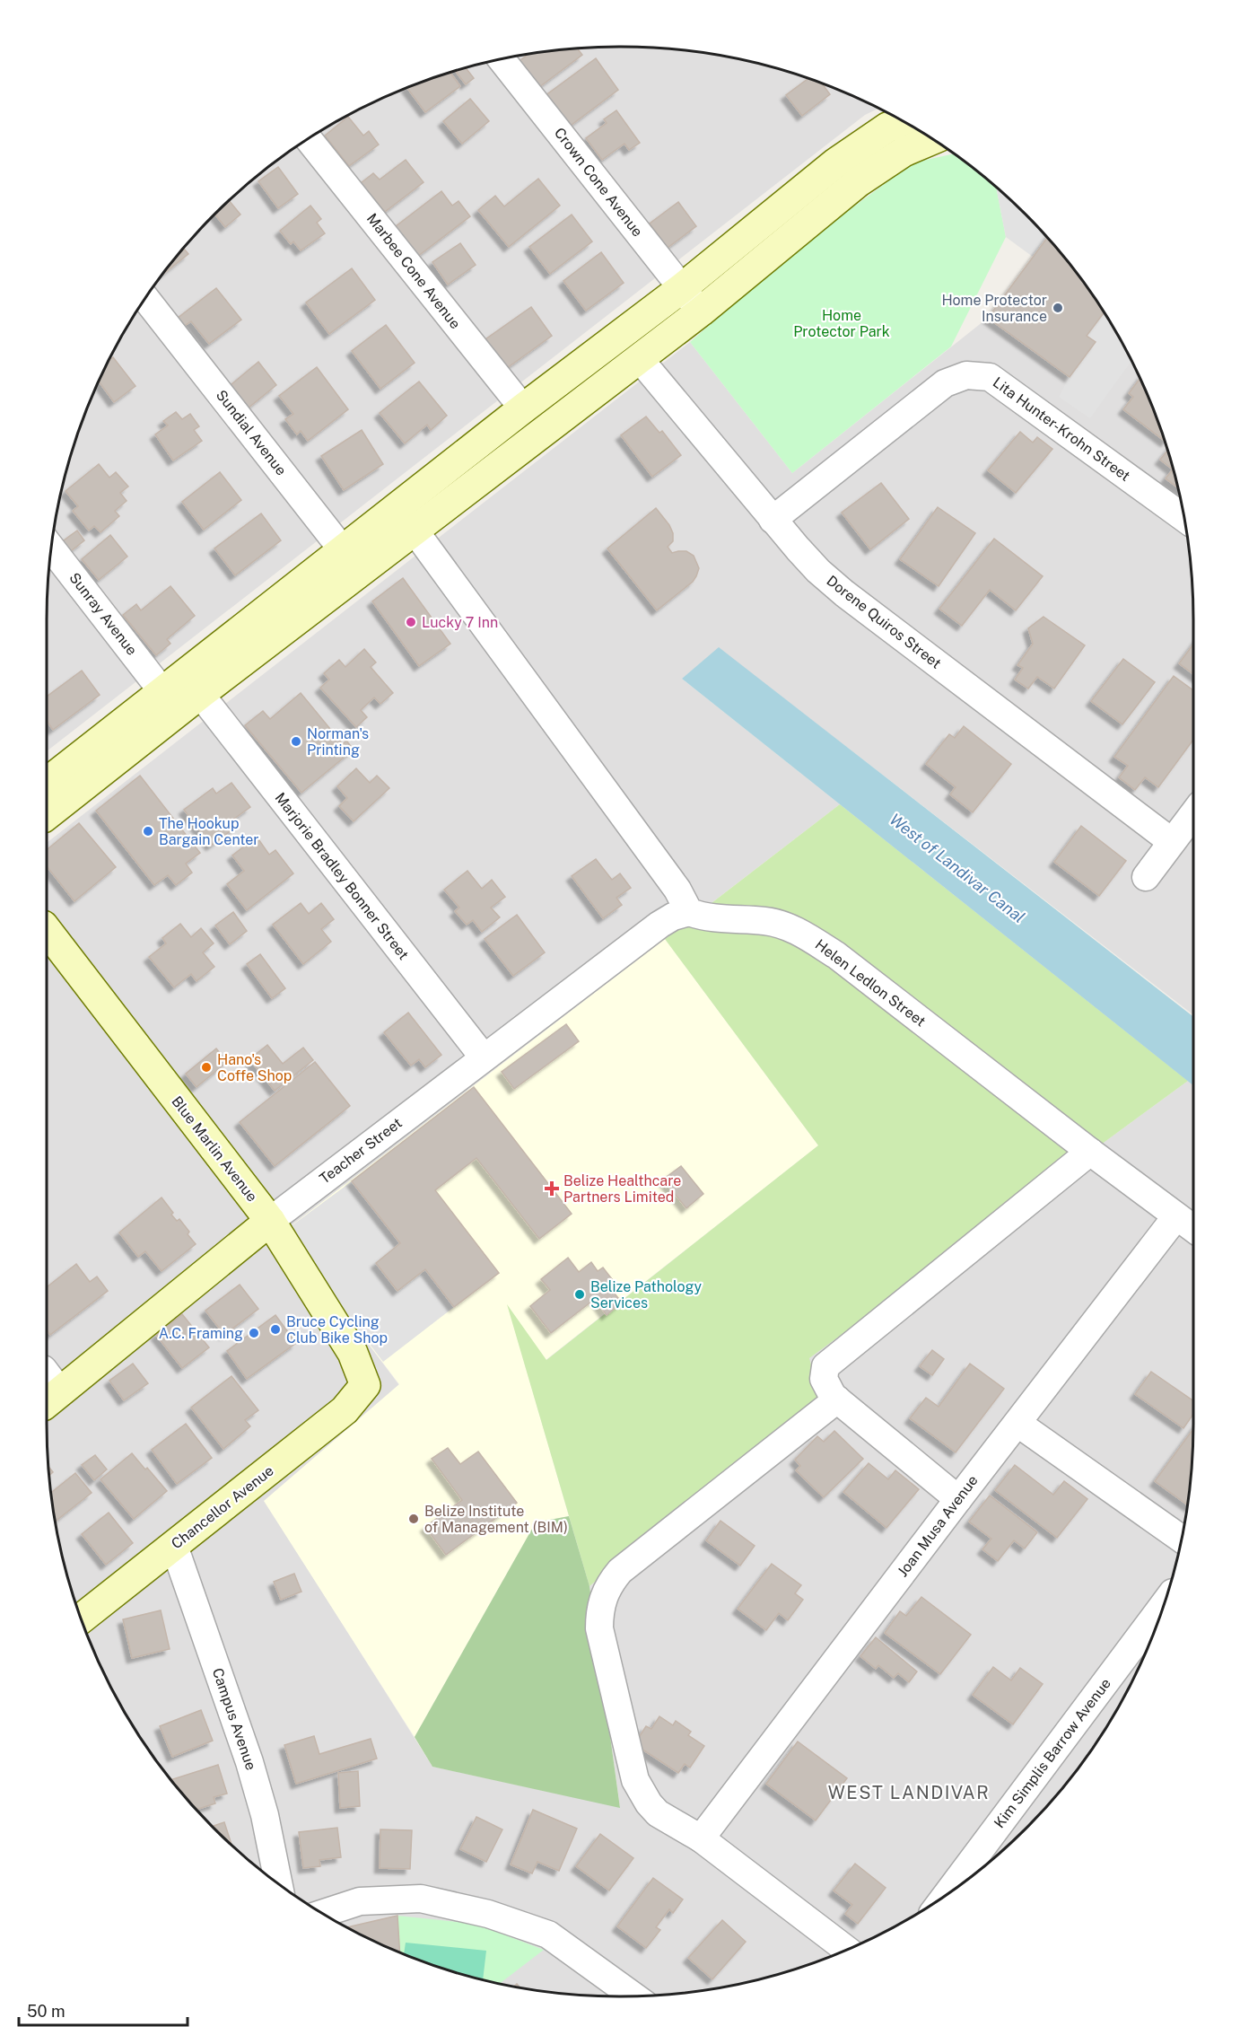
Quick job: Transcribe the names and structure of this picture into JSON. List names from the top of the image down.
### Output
{
  "streets": {
    "street": [
      "Crown Cone Avenue",
      "Marbee Cone Avenue",
      "Lita Hunter-Krohn Street",
      "Sundial Avenue",
      "Sunray Avenue",
      "Dorene Quiros Street",
      "Marjorie Bradley Bonner Street",
      "Helen Ledlon Street",
      "Blue Marlin Avenue",
      "Teacher Street",
      "Chancellor Avenue",
      "Joan Musa Avenue",
      "Campus Avenue",
      "Kim Simplis Barrow Avenue"
    ]
  },
  "crossings": [
    ["Lita Hunter-Krohn Street", "Dorene Quiros Street"],
    ["Marjorie Bradley Bonner Street", "Teacher Street"],
    ["Helen Ledlon Street", "Teacher Street"],
    ["Helen Ledlon Street", "Joan Musa Avenue"],
    ["Blue Marlin Avenue", "Teacher Street"],
    ["Blue Marlin Avenue", "Chancellor Avenue"],
    ["Chancellor Avenue", "Campus Avenue"]
  ],
  "districts": ["WEST LANDIVAR"],
  "water": ["West of Landivar Canal"],
  "parks": ["Home Protector Park"],
  "places": {
    "other": [
      "Home Protector Insurance",
      "Lucky 7 Inn",
      "Norman's Printing",
      "The Hookup Bargain Center",
      "Hano's Coffe Shop",
      "Belize Pathology Services",
      "Bruce Cycling Club Bike Shop",
      "A.C. Framing",
      "Belize Institute of Management (BIM)"
    ],
    "health": ["Belize Healthcare Partners Limited"]
  },
  "scale_bar": "50 m"
}
